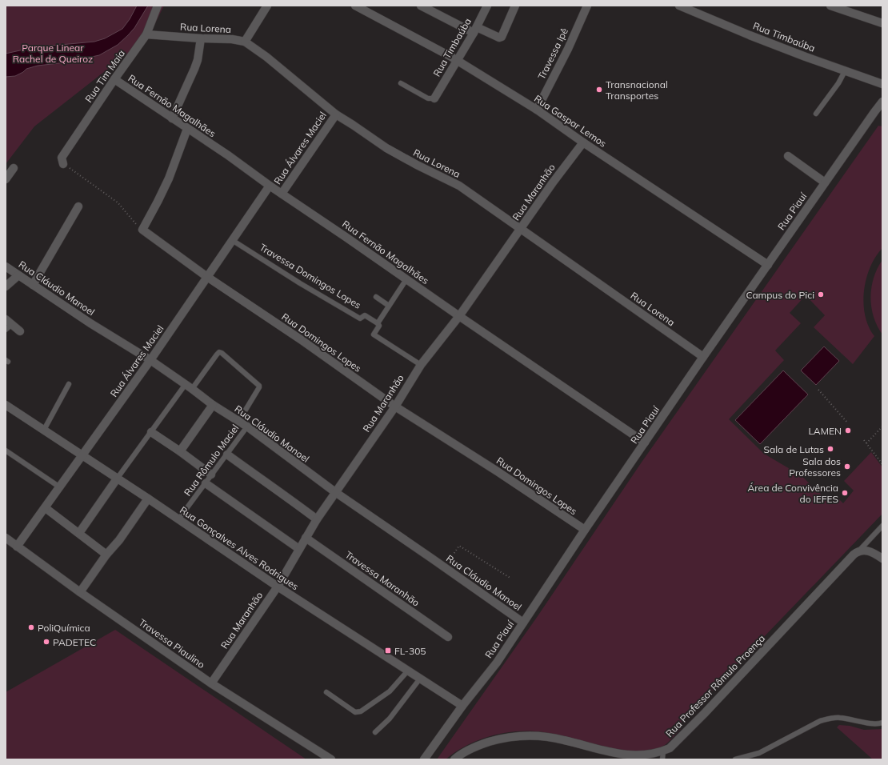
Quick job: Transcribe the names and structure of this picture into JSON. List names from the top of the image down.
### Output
{
  "streets": {
    "street": [
      "Rua Lorena",
      "Rua Timbaúba",
      "Travessa Ipê",
      "Rua Tim Maia",
      "Rua Fernão Magalhães",
      "Rua Gaspar Lemos",
      "Rua Álvares Maciel",
      "Rua Maranhão",
      "Rua Piauí",
      "Rua Cláudio Manoel",
      "Rua Domingos Lopes",
      "Rua Gonçalves Alves Rodrigues",
      "Travessa Maranhão",
      "Travessa Piaulino",
      "Rua Professor Rômulo Proença"
    ],
    "lane": ["Travessa Domingos Lopes", "Rua Rômulo Maciel"]
  },
  "crossings": [
    ["Rua Lorena", "Rua Tim Maia"],
    ["Rua Lorena", "Rua Álvares Maciel"],
    ["Rua Lorena", "Rua Maranhão"],
    ["Rua Lorena", "Rua Piauí"],
    ["Rua Timbaúba", "Rua Gaspar Lemos"],
    ["Travessa Ipê", "Rua Gaspar Lemos"],
    ["Rua Tim Maia", "Rua Fernão Magalhães"],
    ["Rua Fernão Magalhães", "Rua Álvares Maciel"],
    ["Rua Fernão Magalhães", "Rua Maranhão"],
    ["Rua Fernão Magalhães", "Rua Piauí"],
    ["Rua Gaspar Lemos", "Rua Maranhão"],
    ["Rua Gaspar Lemos", "Rua Piauí"],
    ["Rua Álvares Maciel", "Travessa Domingos Lopes"],
    ["Rua Álvares Maciel", "Rua Cláudio Manoel"],
    ["Rua Álvares Maciel", "Rua Domingos Lopes"],
    ["Rua Álvares Maciel", "Rua Gonçalves Alves Rodrigues"],
    ["Rua Álvares Maciel", "Travessa Piaulino"],
    ["Rua Maranhão", "Rua Cláudio Manoel"],
    ["Rua Maranhão", "Rua Domingos Lopes"],
    ["Rua Maranhão", "Rua Gonçalves Alves Rodrigues"],
    ["Rua Maranhão", "Travessa Maranhão"],
    ["Rua Maranhão", "Travessa Piaulino"],
    ["Rua Piauí", "Rua Cláudio Manoel"],
    ["Rua Piauí", "Rua Domingos Lopes"],
    ["Rua Piauí", "Rua Gonçalves Alves Rodrigues"],
    ["Rua Cláudio Manoel", "Rua Rômulo Maciel"],
    ["Rua Rômulo Maciel", "Rua Gonçalves Alves Rodrigues"]
  ],
  "parks": ["Parque Linear Rachel de Queiroz"],
  "places": {
    "other": [
      "Transnacional Transportes",
      "Campus do Pici",
      "LAMEN",
      "Sala de Lutas",
      "Sala dos Professores",
      "Área de Convivência do IEFES",
      "PoliQuímica",
      "PADETEC"
    ],
    "transit": ["FL-305"]
  }
}
